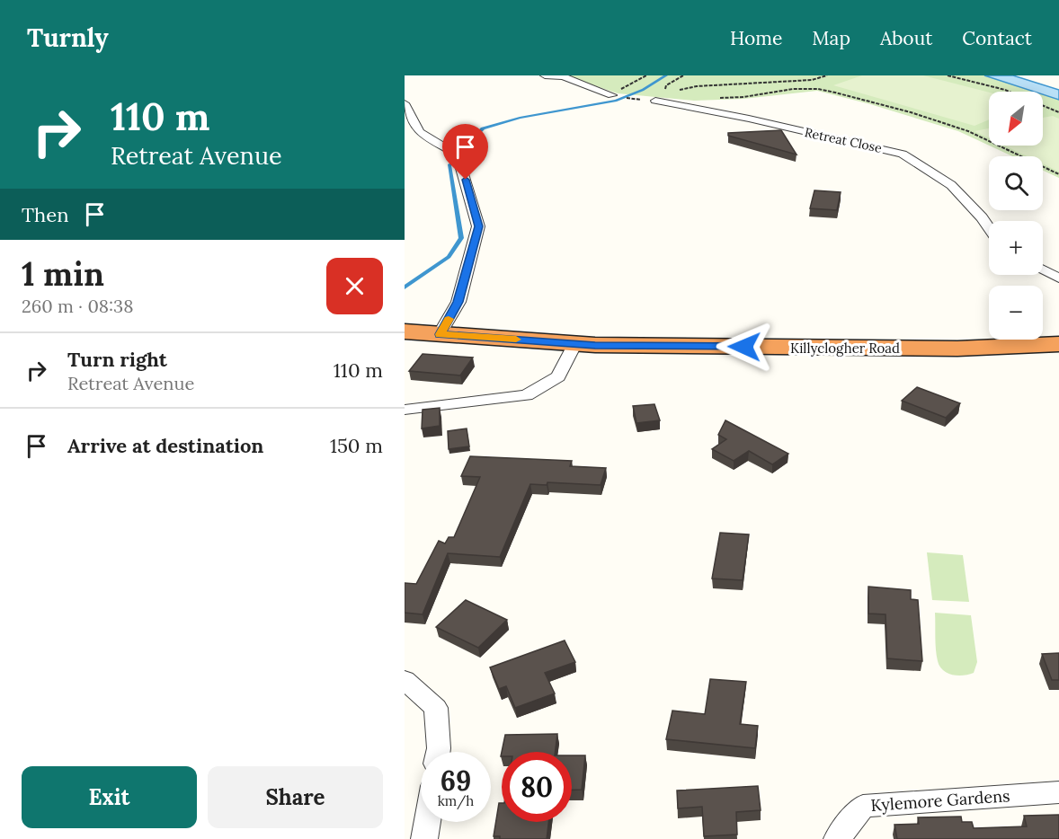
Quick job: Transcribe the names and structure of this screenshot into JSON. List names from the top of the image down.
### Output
{
  "streets": {
    "highway": ["Killyclogher Road"],
    "street": ["Retreat Close", "Kylemore Gardens"]
  },
  "north": "bottom left",
  "page": {
    "header": "Turnly",
    "nav": [
      "Home",
      "Map",
      "About",
      "Contact"
    ],
    "turn": ["110 m", "Retreat Avenue"],
    "map_buttons": ["+", "−"],
    "then": "Then",
    "heading": ["1 min", "260 m · 08:38"],
    "list": [
      {
        "name": "Turn right",
        "note": "Retreat Avenue",
        "value": "110 m"
      },
      {
        "name": "Arrive at destination",
        "value": "150 m"
      }
    ],
    "speed": "69 km/h",
    "limit": "80",
    "buttons": ["Exit", "Share"]
  }
}
